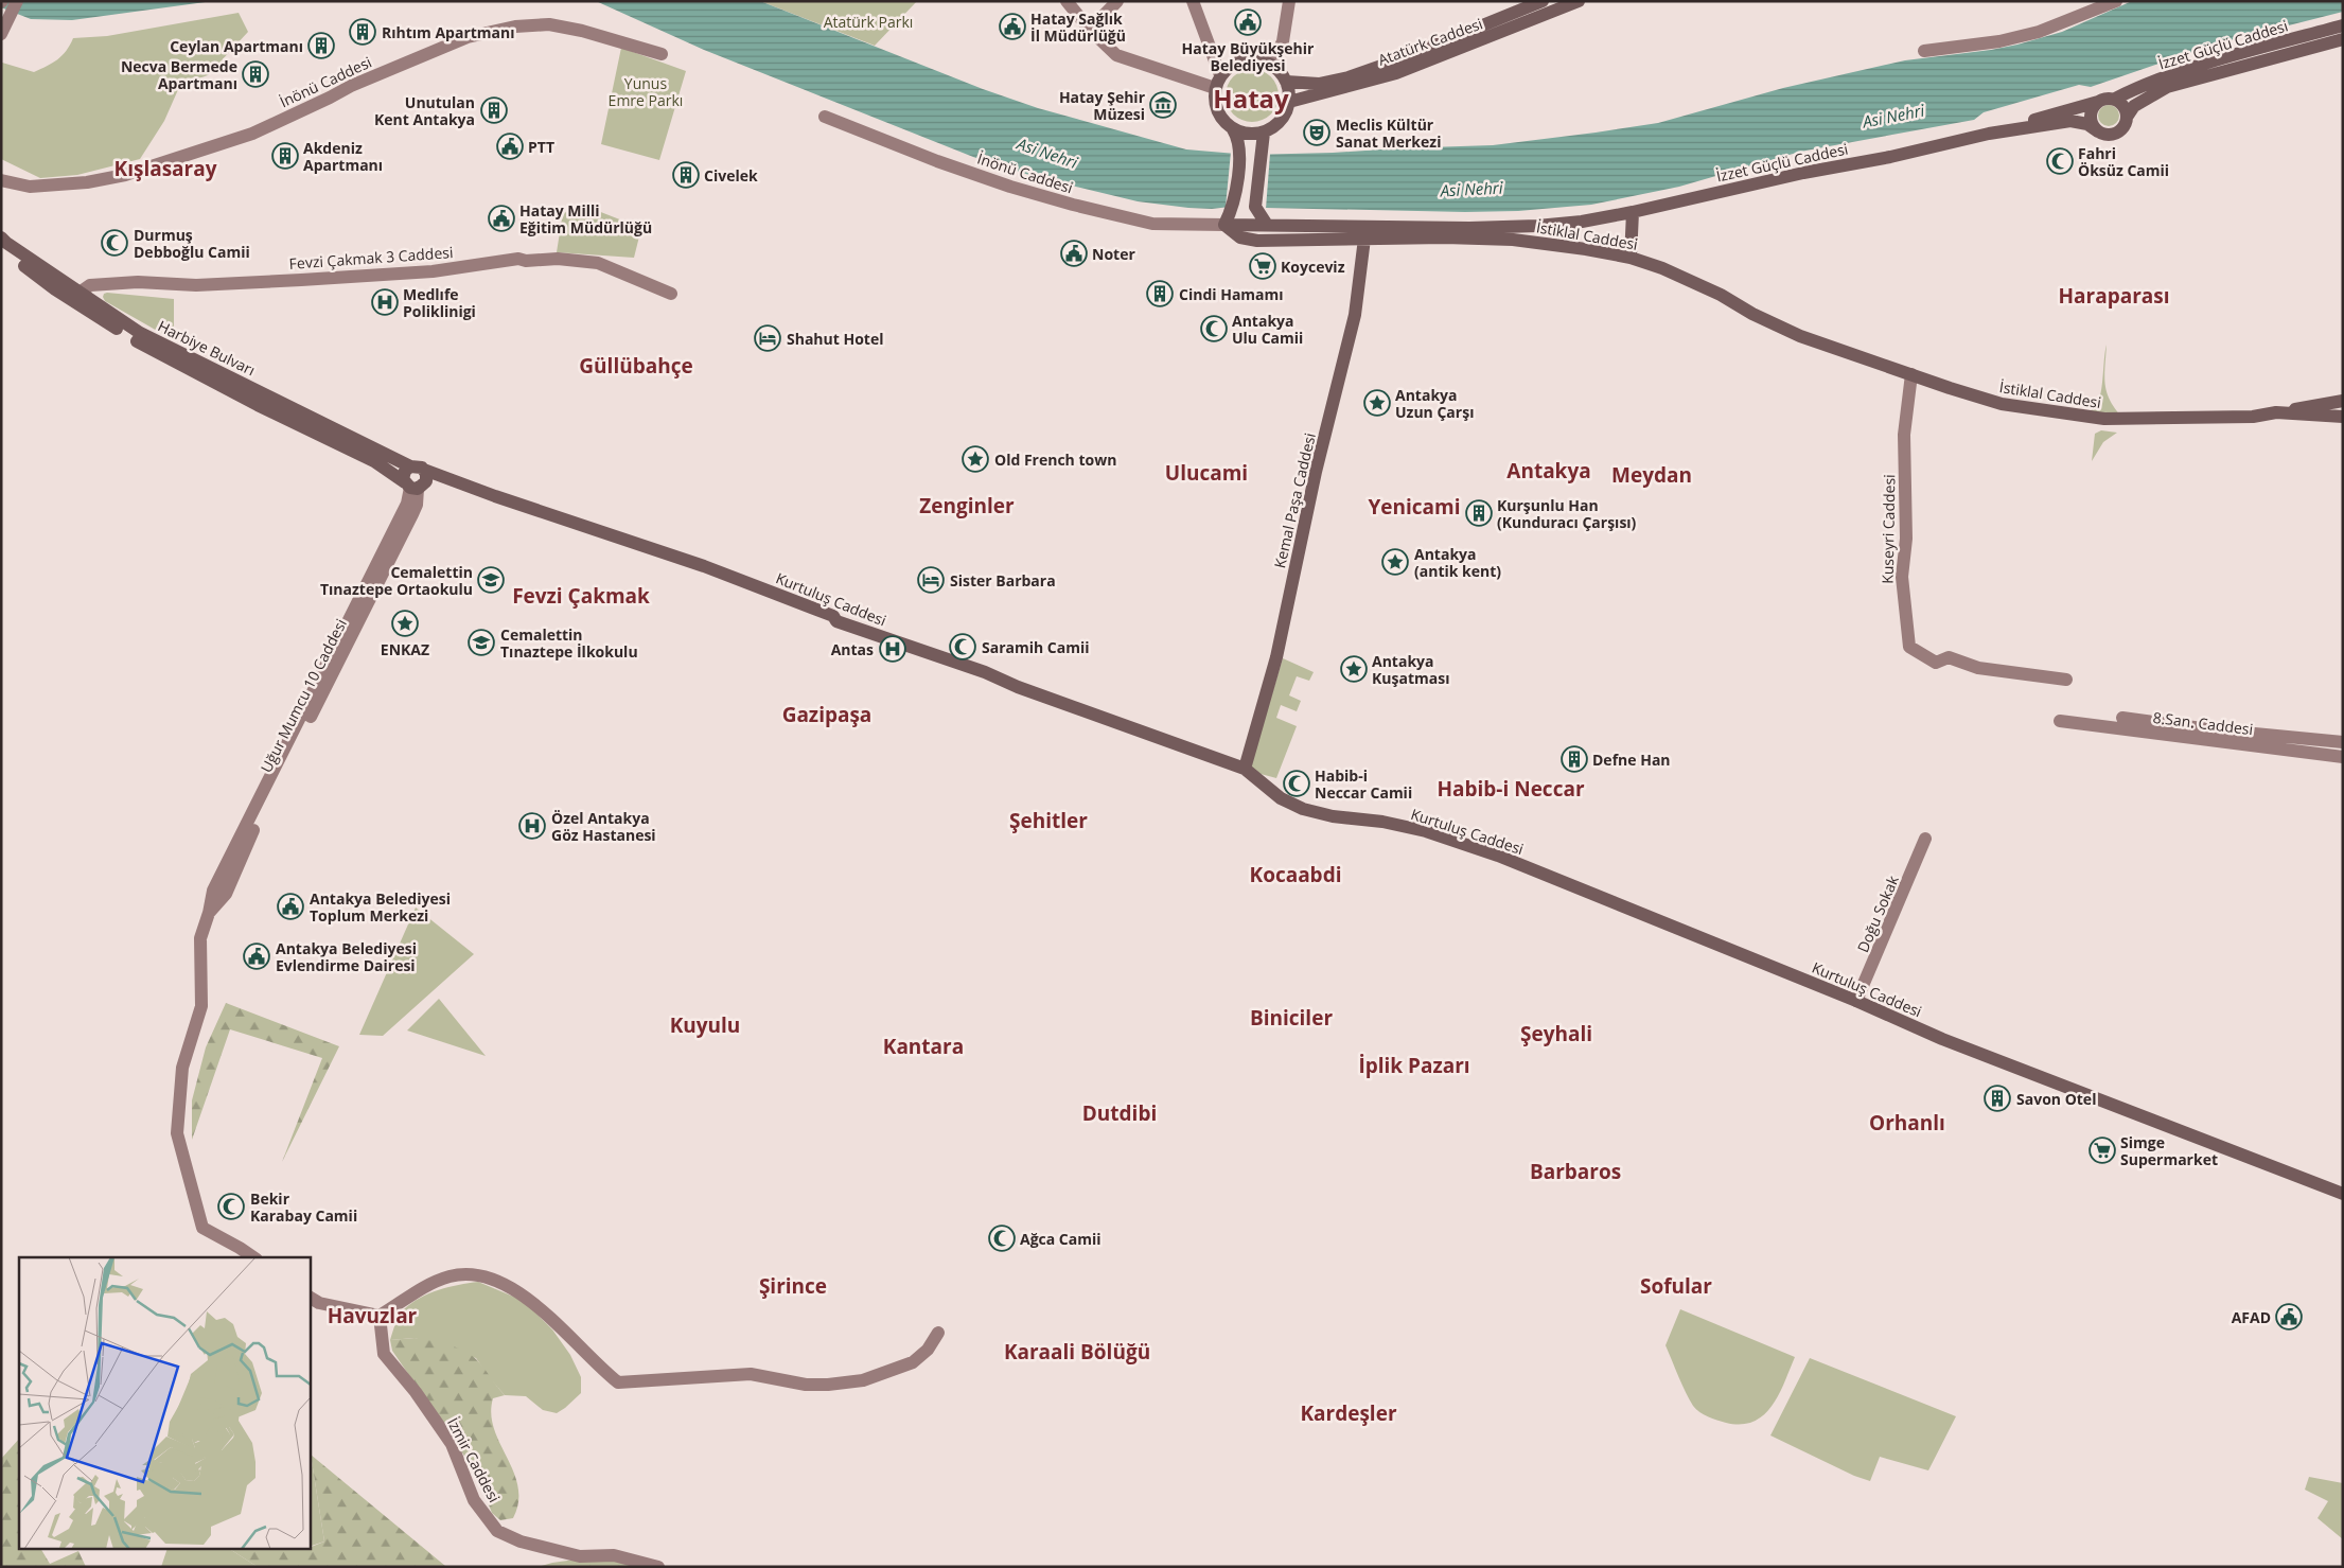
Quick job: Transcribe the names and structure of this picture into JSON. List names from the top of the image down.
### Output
{
  "streets": {
    "main road": [
      "Atatürk Caddesi",
      "İzzet Güçlü Caddesi",
      "İstiklal Caddesi",
      "Harbiye Bulvarı",
      "Kemal Paşa Caddesi",
      "Kurtuluş Caddesi",
      "Uğur Mumcu 10 Caddesi"
    ],
    "street": [
      "İnönü Caddesi",
      "Fevzi Çakmak 3 Caddesi",
      "Kuseyri Caddesi",
      "8.San. Caddesi",
      "Doğu Sokak",
      "İzmir Caddesi"
    ]
  },
  "crossings": [
    ["İzzet Güçlü Caddesi", "İstiklal Caddesi"],
    ["İnönü Caddesi", "İstiklal Caddesi"],
    ["İstiklal Caddesi", "Kemal Paşa Caddesi"],
    ["İstiklal Caddesi", "Kuseyri Caddesi"],
    ["Fevzi Çakmak 3 Caddesi", "Harbiye Bulvarı"],
    ["Harbiye Bulvarı", "Kurtuluş Caddesi"],
    ["Harbiye Bulvarı", "Uğur Mumcu 10 Caddesi"],
    ["Kemal Paşa Caddesi", "Kurtuluş Caddesi"],
    ["Kurtuluş Caddesi", "Uğur Mumcu 10 Caddesi"],
    ["Kurtuluş Caddesi", "Doğu Sokak"]
  ],
  "districts": [
    "Hatay",
    "Kışlasaray",
    "Haraparası",
    "Güllübahçe",
    "Antakya",
    "Ulucami",
    "Meydan",
    "Zenginler",
    "Yenicami",
    "Fevzi Çakmak",
    "Gazipaşa",
    "Habib-i Neccar",
    "Şehitler",
    "Kocaabdi",
    "Biniciler",
    "Kuyulu",
    "Şeyhali",
    "Kantara",
    "İplik Pazarı",
    "Dutdibi",
    "Orhanlı",
    "Barbaros",
    "Şirince",
    "Sofular",
    "Havuzlar",
    "Karaali Bölüğü",
    "Kardeşler"
  ],
  "water": ["Asi Nehri"],
  "parks": ["Atatürk Parkı", "Yunus Emre Parkı"],
  "places": {
    "public building": [
      "Hatay Büyükşehir Belediyesi",
      "Hatay Sağlık İl Müdürlüğü",
      "PTT",
      "Hatay Milli Eğitim Müdürlüğü",
      "Noter",
      "Antakya Belediyesi Toplum Merkezi",
      "Antakya Belediyesi Evlendirme Dairesi",
      "AFAD"
    ],
    "building": [
      "Rıhtım Apartmanı",
      "Ceylan Apartmanı",
      "Necva Bermede Apartmanı",
      "Unutulan Kent Antakya",
      "Akdeniz Apartmanı",
      "Civelek",
      "Cindi Hamamı",
      "Kurşunlu Han (Kunduracı Çarşısı)",
      "Defne Han",
      "Savon Otel"
    ],
    "museum": ["Hatay Şehir Müzesi"],
    "theatre": ["Meclis Kültür Sanat Merkezi"],
    "mosque": [
      "Fahri Öksüz Camii",
      "Durmuş Debboğlu Camii",
      "Antakya Ulu Camii",
      "Saramih Camii",
      "Habib-i Neccar Camii",
      "Bekir Karabay Camii",
      "Ağca Camii"
    ],
    "supermarket": ["Koyceviz", "Simge Supermarket"],
    "hospital": ["Medlıfe Poliklinigi", "Antas", "Özel Antakya Göz Hastanesi"],
    "hotel": ["Shahut Hotel", "Sister Barbara"],
    "place": [
      "Antakya Uzun Çarşı",
      "Old French town",
      "Antakya (antik kent)",
      "ENKAZ",
      "Antakya Kuşatması"
    ],
    "school or university": ["Cemalettin Tınaztepe Ortaokulu", "Cemalettin Tınaztepe İlkokulu"]
  }
}
